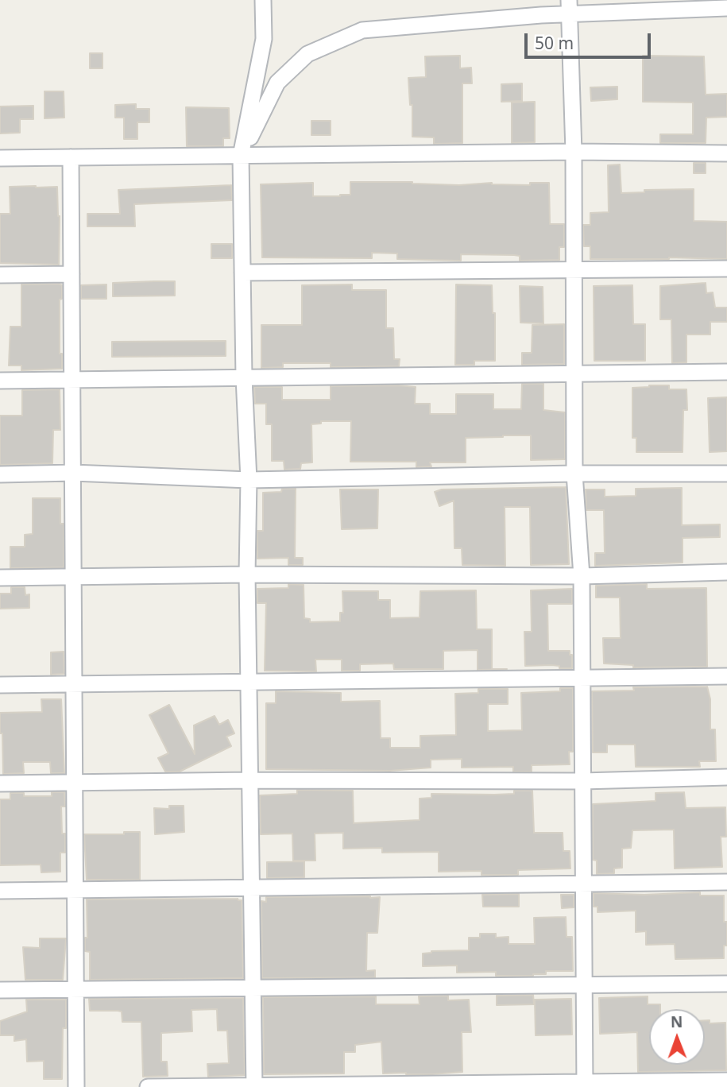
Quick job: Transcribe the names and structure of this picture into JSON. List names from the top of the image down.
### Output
{
  "scale_bar": "50 m",
  "north": "top"
}
